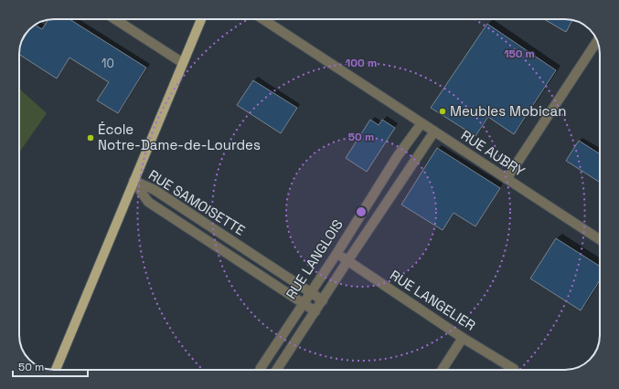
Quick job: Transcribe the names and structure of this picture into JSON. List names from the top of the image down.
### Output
{
  "streets": {
    "street": [
      "RUE AUBRY",
      "RUE SAMOISETTE",
      "RUE LANGLOIS",
      "RUE LANGELIER"
    ]
  },
  "crossings": [
    ["RUE AUBRY", "RUE LANGLOIS"],
    ["RUE SAMOISETTE", "RUE LANGLOIS"],
    ["RUE LANGLOIS", "RUE LANGELIER"]
  ],
  "places": ["Meubles Mobican", "École Notre-Dame-de-Lourdes"],
  "house_numbers": ["10"],
  "scale_bar": "50 m",
  "rings": ["150 m", "100 m", "50 m"]
}
